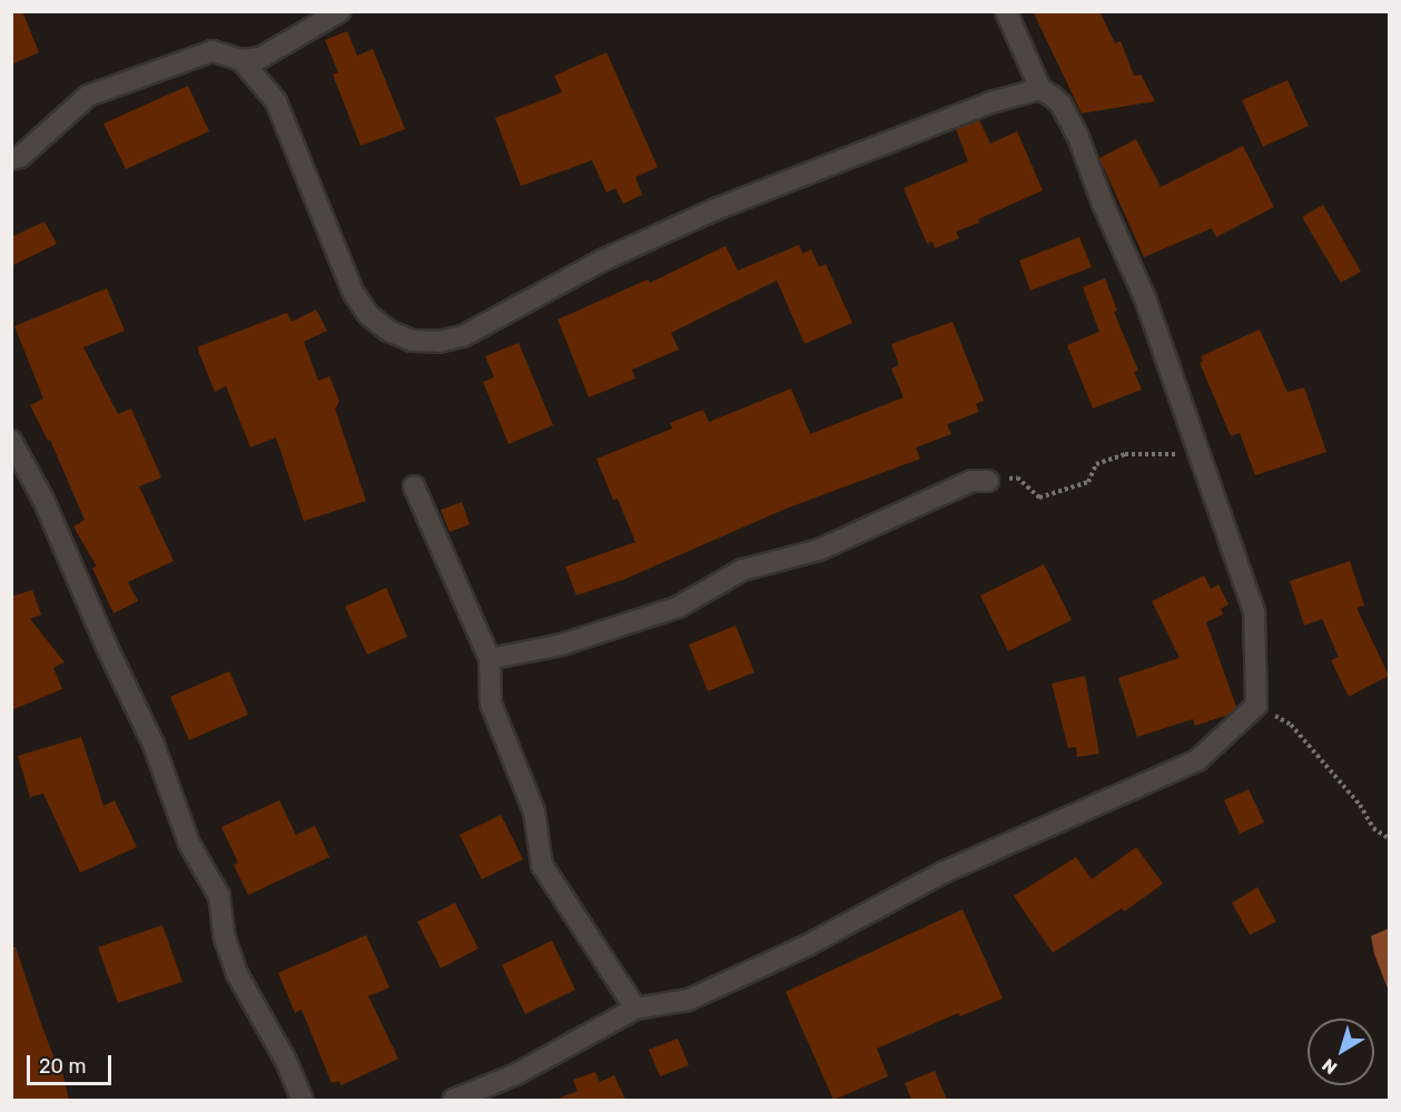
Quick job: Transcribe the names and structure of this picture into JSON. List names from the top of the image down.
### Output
{
  "scale_bar": "20 m",
  "north": "bottom left"
}
